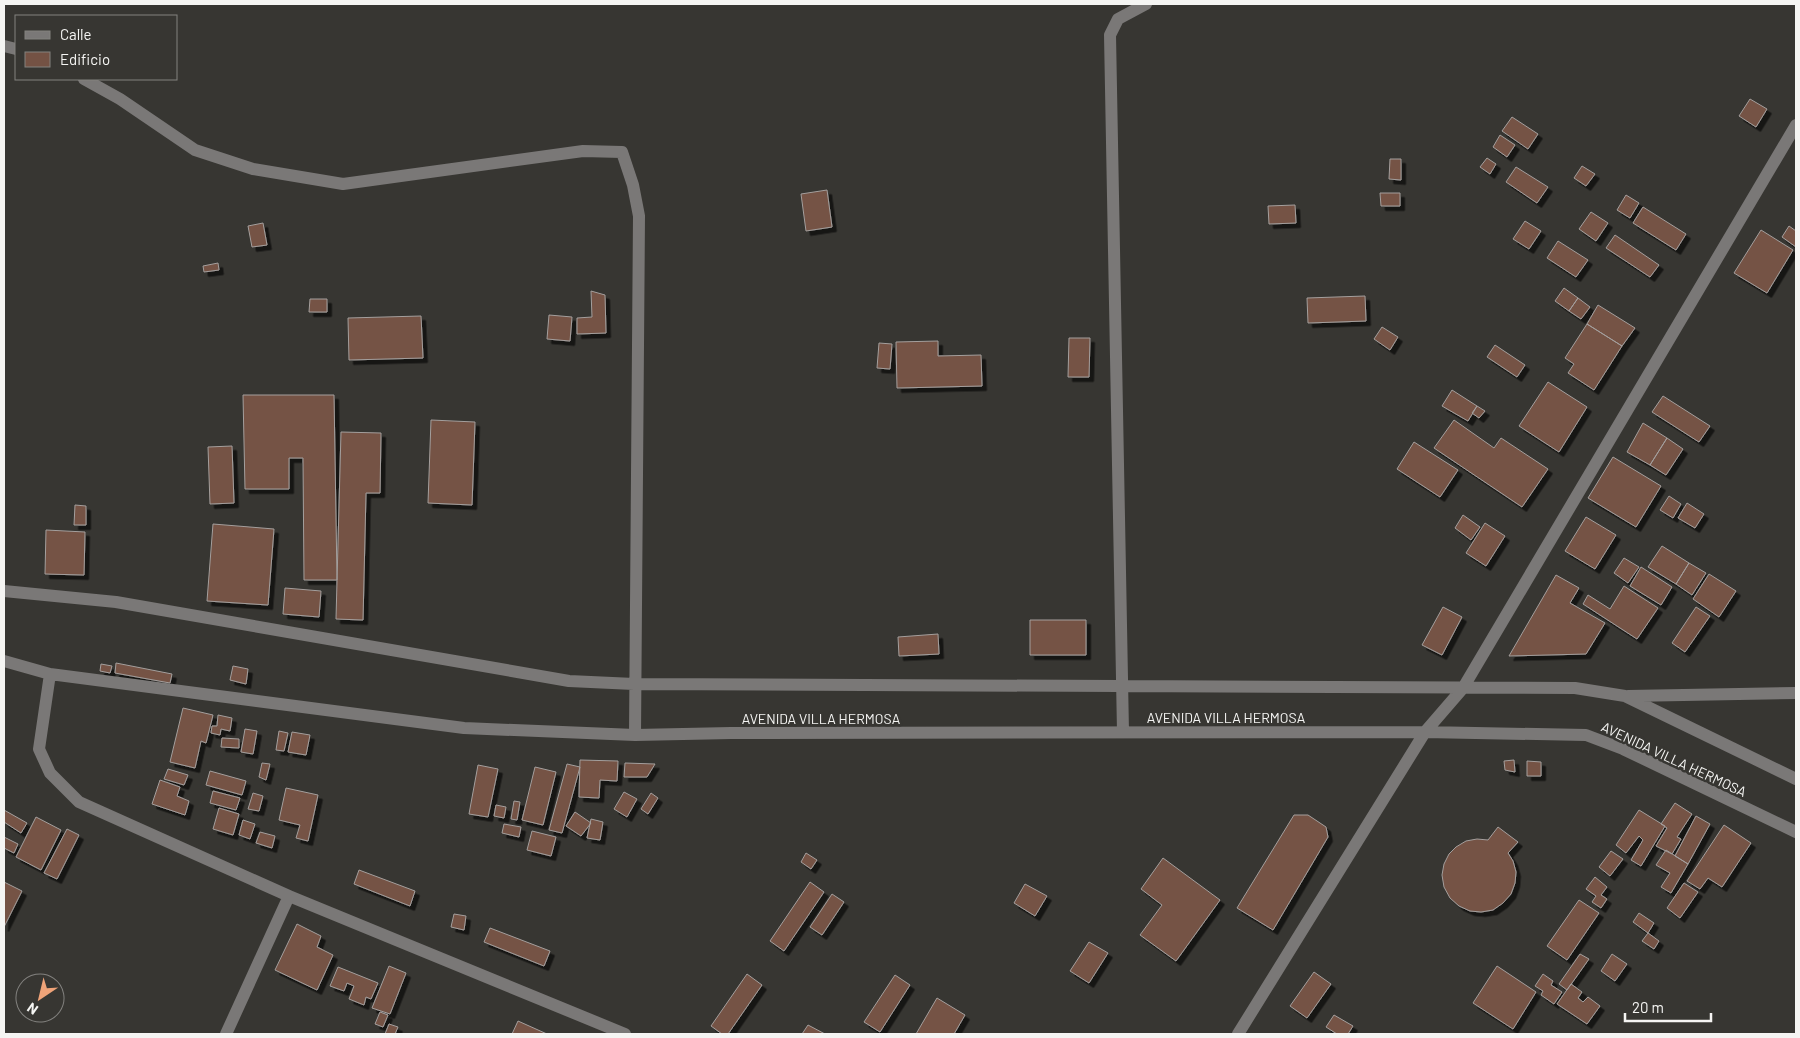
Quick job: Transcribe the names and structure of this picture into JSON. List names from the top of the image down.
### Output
{
  "streets": {
    "street": ["AVENIDA VILLA HERMOSA"]
  },
  "legend": ["Calle", "Edificio"],
  "scale_bar": "20 m",
  "north": "bottom left"
}
